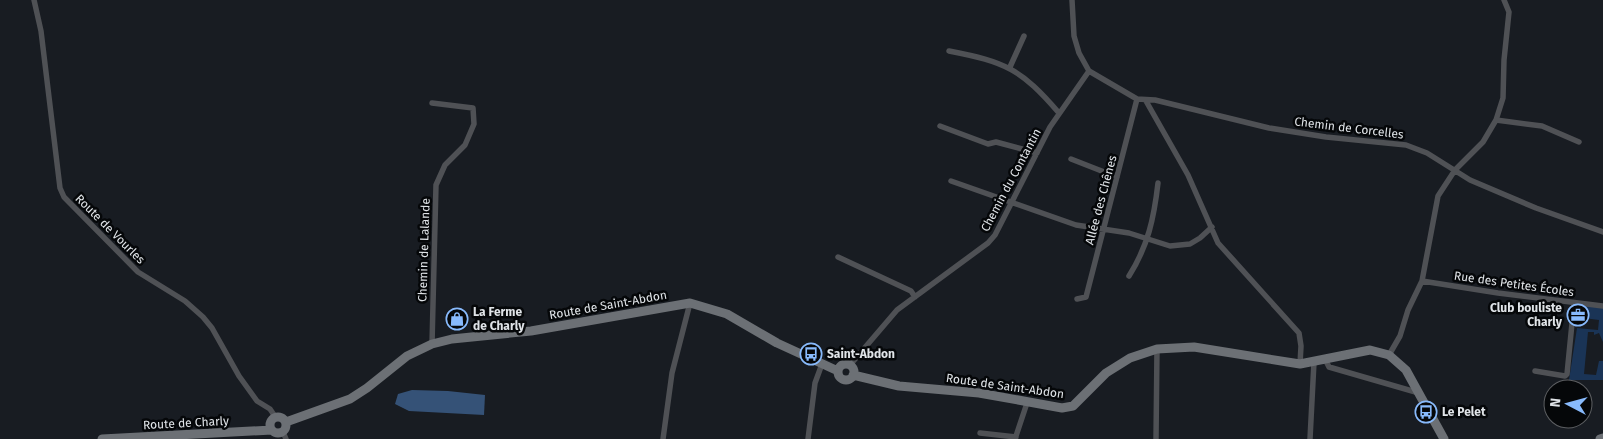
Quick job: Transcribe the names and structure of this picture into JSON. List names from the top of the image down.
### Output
{
  "streets": {
    "main road": ["Route de Saint-Abdon", "Route de Charly"],
    "street": [
      "Chemin de Corcelles",
      "Chemin du Contantin",
      "Allée des Chênes",
      "Route de Vourles",
      "Chemin de Lalande",
      "Rue des Petites Écoles"
    ]
  },
  "crossings": [
    ["Chemin de Corcelles", "Allée des Chênes"],
    ["Chemin du Contantin", "Route de Saint-Abdon"],
    ["Route de Vourles", "Route de Saint-Abdon"],
    ["Route de Vourles", "Route de Charly"],
    ["Chemin de Lalande", "Route de Saint-Abdon"],
    ["Route de Saint-Abdon", "Route de Charly"]
  ],
  "places": {
    "office": ["Club bouliste Charly"],
    "shop": ["La Ferme de Charly"],
    "bus stop": ["Saint-Abdon", "Le Pelet"]
  },
  "north": "left"
}
